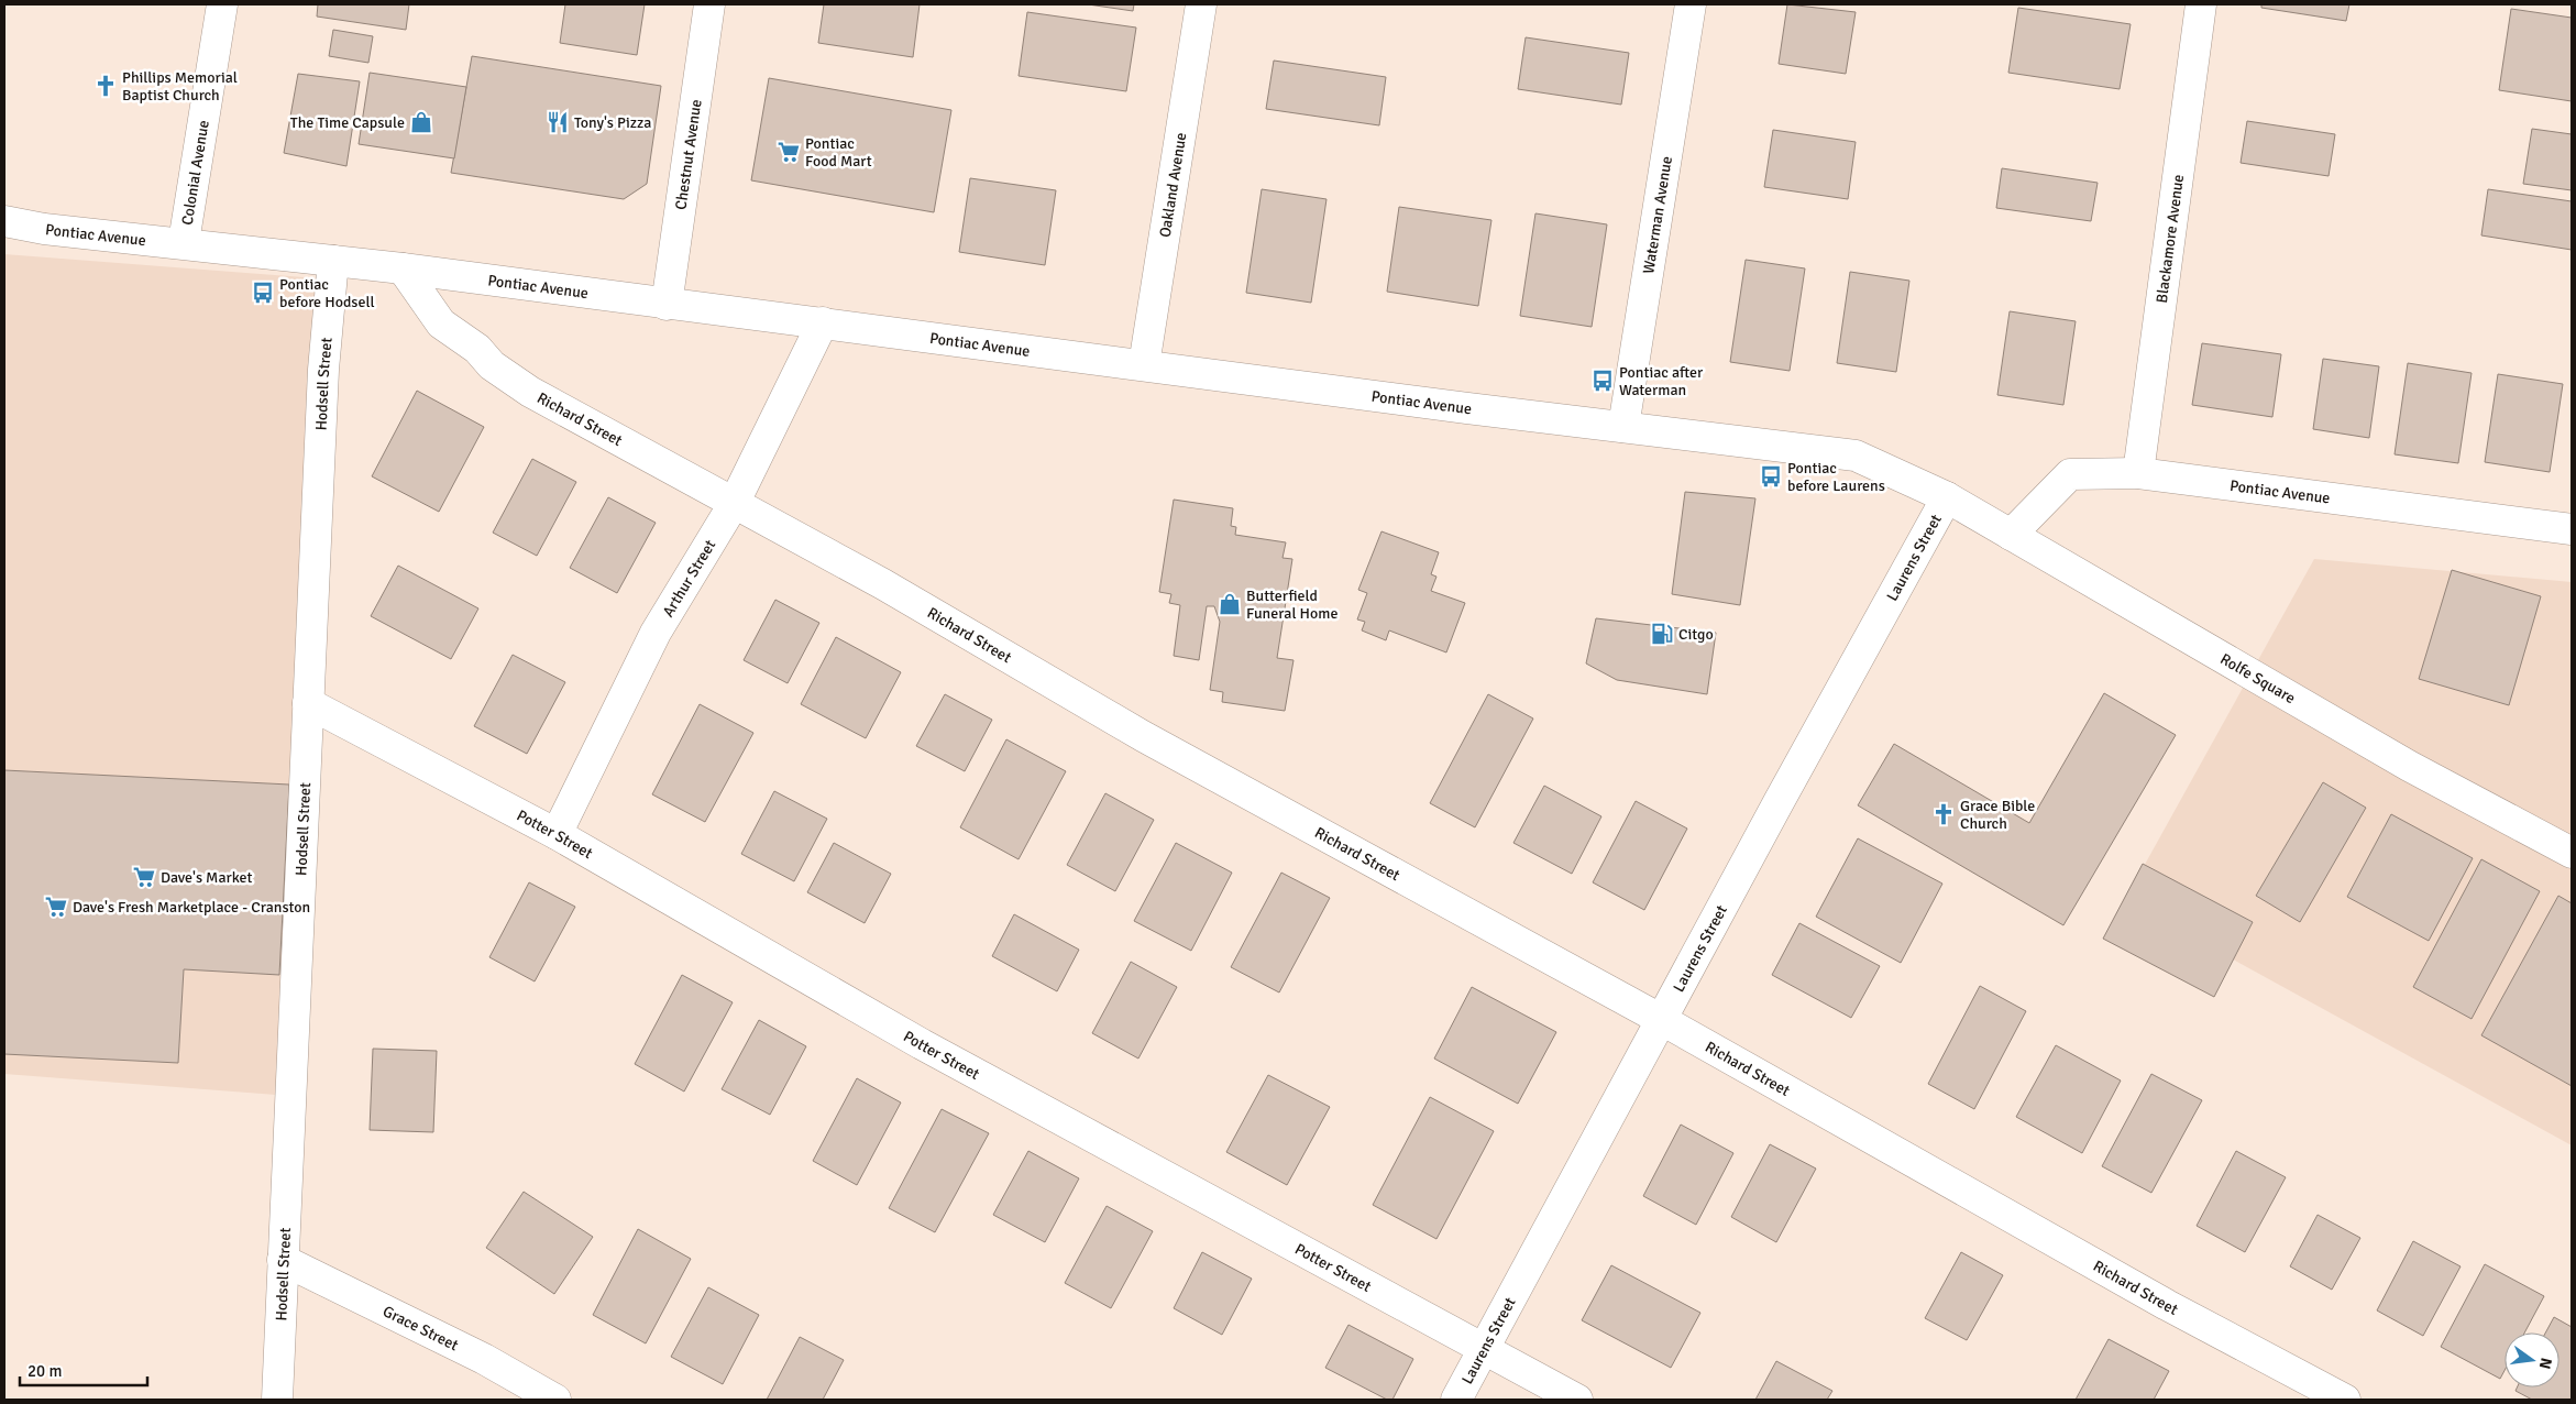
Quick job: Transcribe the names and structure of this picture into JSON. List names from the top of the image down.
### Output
{
  "streets": {
    "street": [
      "Chestnut Avenue",
      "Colonial Avenue",
      "Oakland Avenue",
      "Waterman Avenue",
      "Pontiac Avenue",
      "Blackamore Avenue",
      "Hodsell Street",
      "Richard Street",
      "Laurens Street",
      "Arthur Street",
      "Rolfe Square",
      "Potter Street",
      "Grace Street"
    ]
  },
  "crossings": [
    ["Chestnut Avenue", "Pontiac Avenue"],
    ["Colonial Avenue", "Pontiac Avenue"],
    ["Oakland Avenue", "Pontiac Avenue"],
    ["Waterman Avenue", "Pontiac Avenue"],
    ["Pontiac Avenue", "Blackamore Avenue"],
    ["Pontiac Avenue", "Hodsell Street"],
    ["Pontiac Avenue", "Richard Street"],
    ["Pontiac Avenue", "Laurens Street"],
    ["Pontiac Avenue", "Arthur Street"],
    ["Pontiac Avenue", "Rolfe Square"],
    ["Hodsell Street", "Potter Street"],
    ["Hodsell Street", "Grace Street"],
    ["Richard Street", "Laurens Street"],
    ["Richard Street", "Arthur Street"],
    ["Laurens Street", "Rolfe Square"],
    ["Laurens Street", "Potter Street"],
    ["Arthur Street", "Potter Street"]
  ],
  "places": {
    "church": ["Phillips Memorial Baptist Church", "Grace Bible Church"],
    "shop": ["The Time Capsule", "Butterfield Funeral Home"],
    "restaurant": ["Tony's Pizza"],
    "supermarket": ["Pontiac Food Mart", "Dave's Market", "Dave's Fresh Marketplace - Cranston"],
    "bus stop": ["Pontiac before Hodsell", "Pontiac after Waterman", "Pontiac before Laurens"],
    "fuel station": ["Citgo"]
  },
  "scale_bar": "20 m",
  "north": "right"
}
